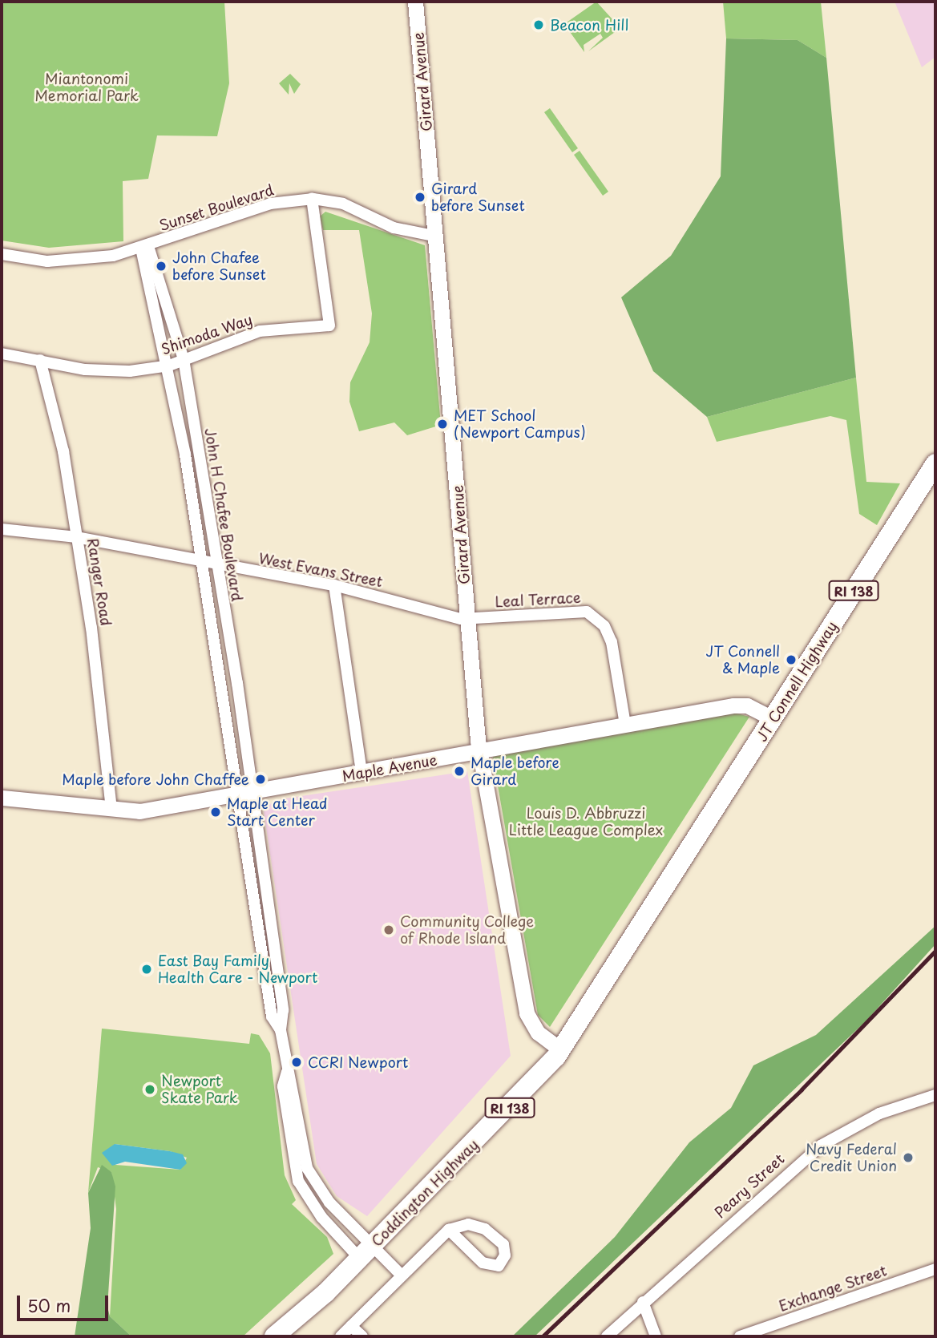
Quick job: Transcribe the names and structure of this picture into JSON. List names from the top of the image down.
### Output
{
  "streets": {
    "highway": ["RI 138", "JT Connell Highway", "Coddington Highway"],
    "street": [
      "Girard Avenue",
      "Sunset Boulevard",
      "Shimoda Way",
      "John H Chafee Boulevard",
      "West Evans Street",
      "Ranger Road",
      "Leal Terrace",
      "Maple Avenue",
      "Peary Street",
      "Exchange Street"
    ]
  },
  "crossings": [
    ["Girard Avenue", "Sunset Boulevard"],
    ["Girard Avenue", "West Evans Street"],
    ["Girard Avenue", "Leal Terrace"],
    ["Girard Avenue", "Maple Avenue"],
    ["Girard Avenue", "Coddington Highway"],
    ["Sunset Boulevard", "Shimoda Way"],
    ["Sunset Boulevard", "John H Chafee Boulevard"],
    ["Shimoda Way", "John H Chafee Boulevard"],
    ["Shimoda Way", "Ranger Road"],
    ["John H Chafee Boulevard", "West Evans Street"],
    ["John H Chafee Boulevard", "Maple Avenue"],
    ["West Evans Street", "Ranger Road"],
    ["West Evans Street", "Leal Terrace"],
    ["Ranger Road", "Maple Avenue"],
    ["Leal Terrace", "Maple Avenue"],
    ["JT Connell Highway", "Maple Avenue"],
    ["JT Connell Highway", "Coddington Highway"]
  ],
  "parks": ["Miantonomi Memorial Park", "Louis D. Abbruzzi Little League Complex"],
  "places": [
    "Beacon Hill",
    "Girard before Sunset",
    "John Chafee before Sunset",
    "MET School (Newport Campus)",
    "JT Connell & Maple",
    "Maple before Girard",
    "Maple before John Chaffee",
    "Maple at Head Start Center",
    "Community College of Rhode Island",
    "East Bay Family Health Care - Newport",
    "CCRI Newport",
    "Newport Skate Park",
    "Navy Federal Credit Union"
  ],
  "scale_bar": "50 m"
}
